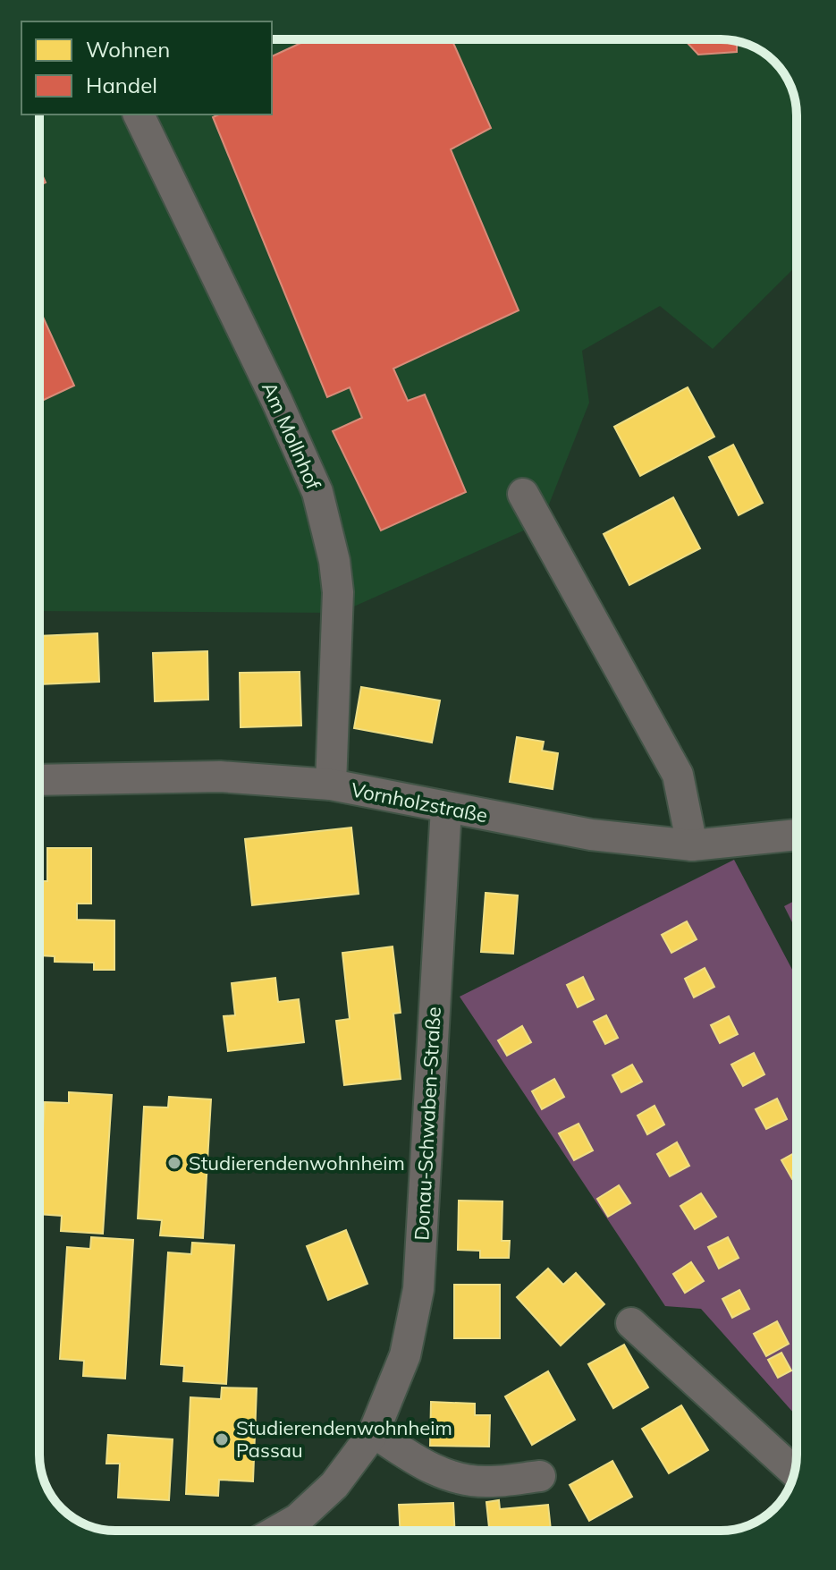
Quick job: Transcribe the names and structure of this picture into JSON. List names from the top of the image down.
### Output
{
  "streets": {
    "street": ["Am Mollnhof", "Vornholzstraße", "Donau-Schwaben-Straße"]
  },
  "crossings": [
    ["Am Mollnhof", "Vornholzstraße"],
    ["Vornholzstraße", "Donau-Schwaben-Straße"]
  ],
  "places": ["Studierendenwohnheim", "Studierendenwohnheim Passau"],
  "legend": ["Wohnen", "Handel"]
}
